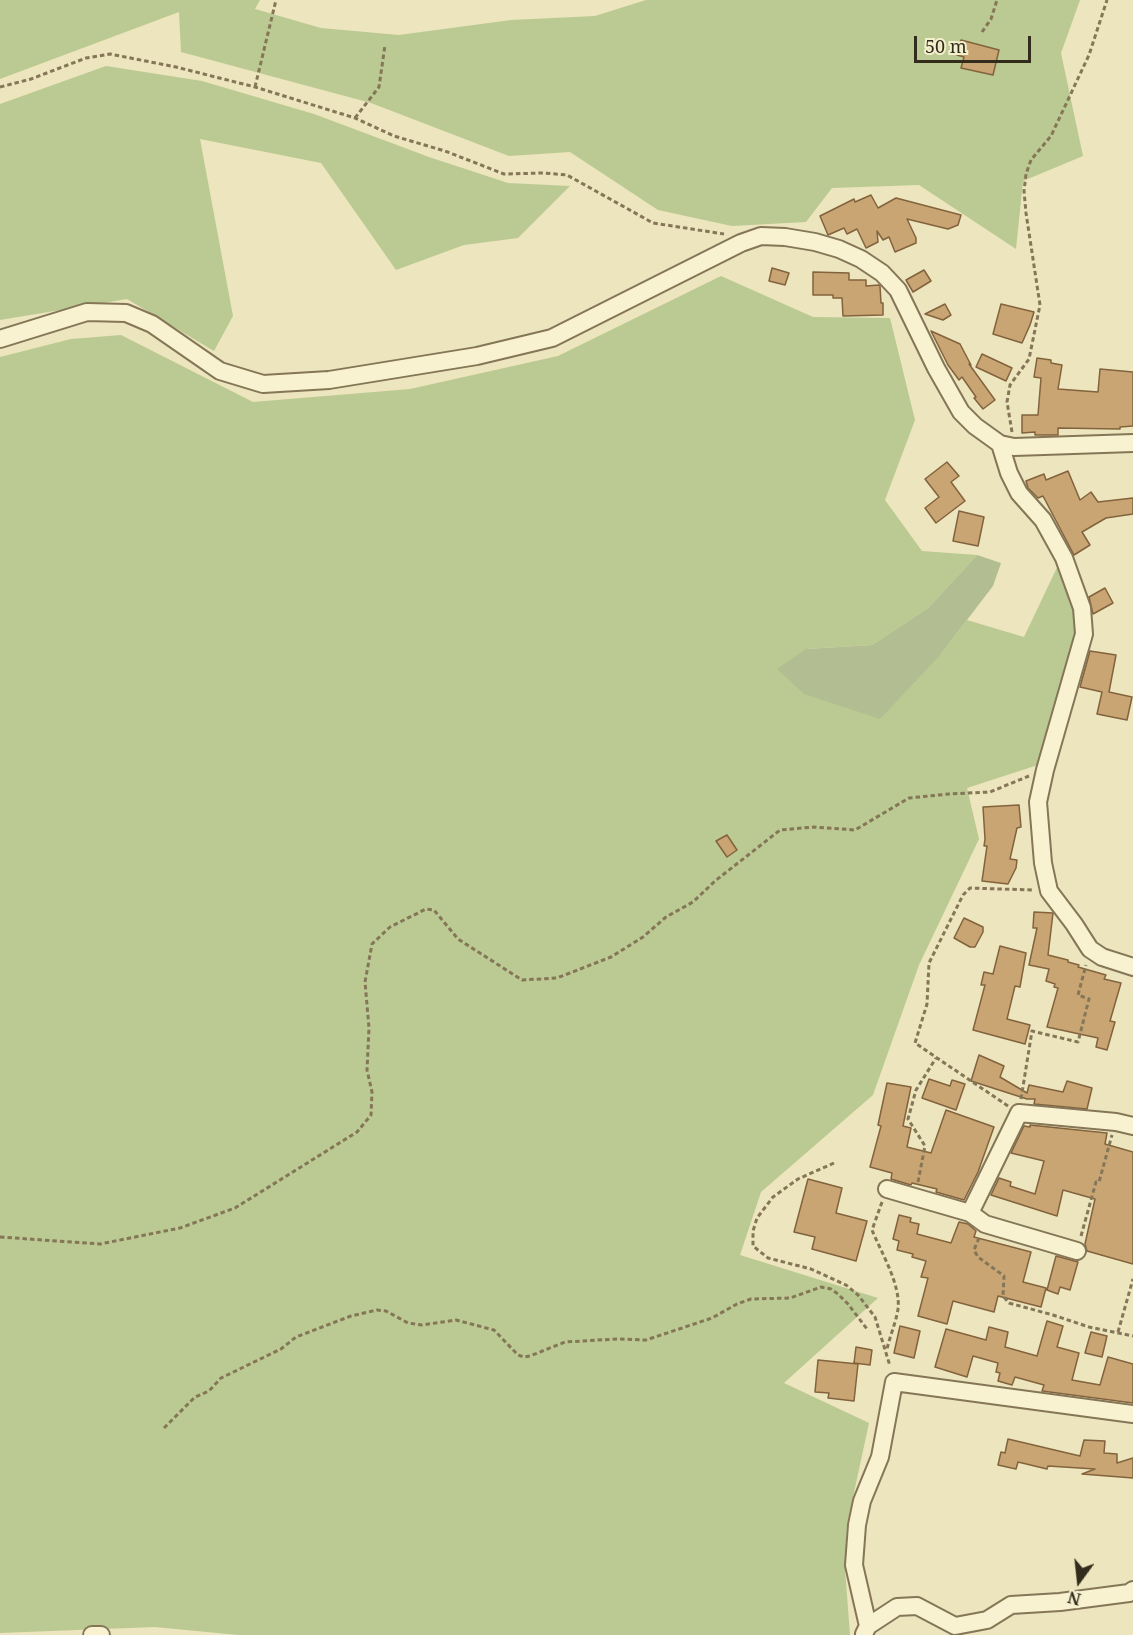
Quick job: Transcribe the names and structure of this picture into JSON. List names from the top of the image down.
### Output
{
  "scale_bar": "50 m",
  "north": "bottom"
}
